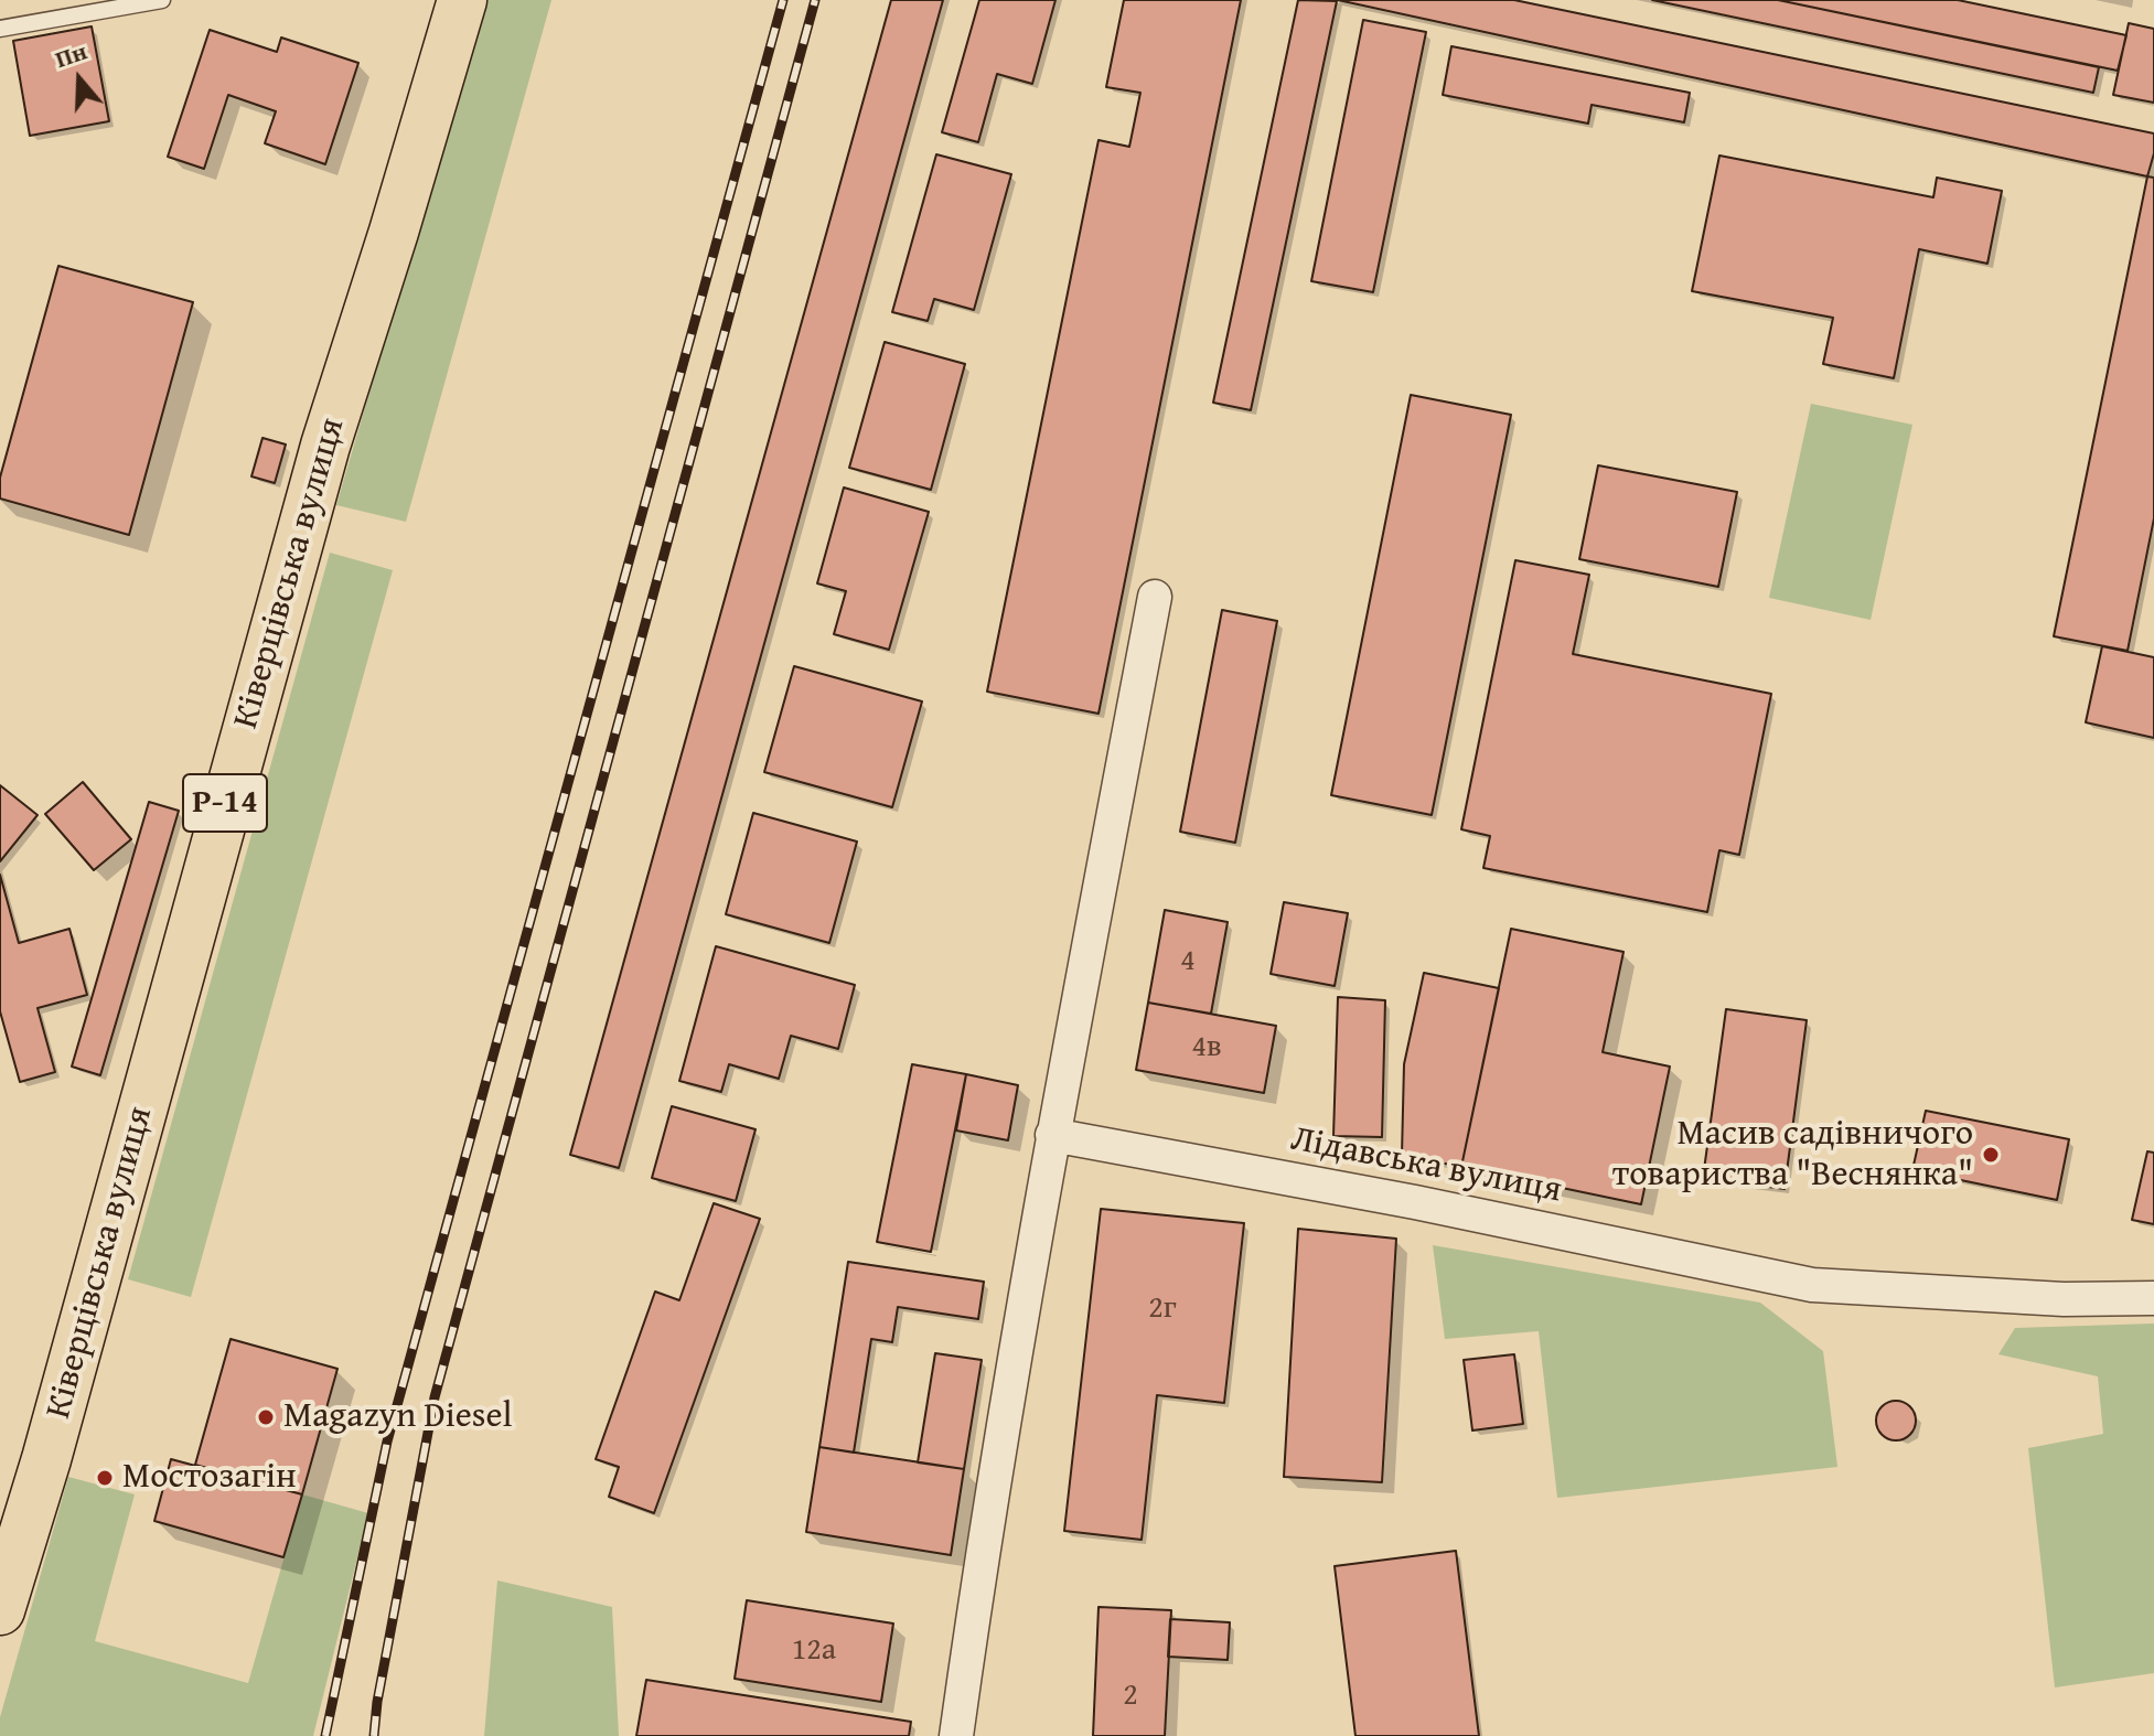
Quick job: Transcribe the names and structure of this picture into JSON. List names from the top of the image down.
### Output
{
  "streets": {
    "main road": ["Ківерцівська вулиця", "Р-14"],
    "street": ["Лідавська вулиця"]
  },
  "places": ["Масив садівничого товариства \"Веснянка\"", "Magazyn Diesel", "Мостозагін"],
  "house_numbers": [
    "4",
    "4в",
    "2г",
    "12а",
    "2"
  ],
  "north": "top"
}
